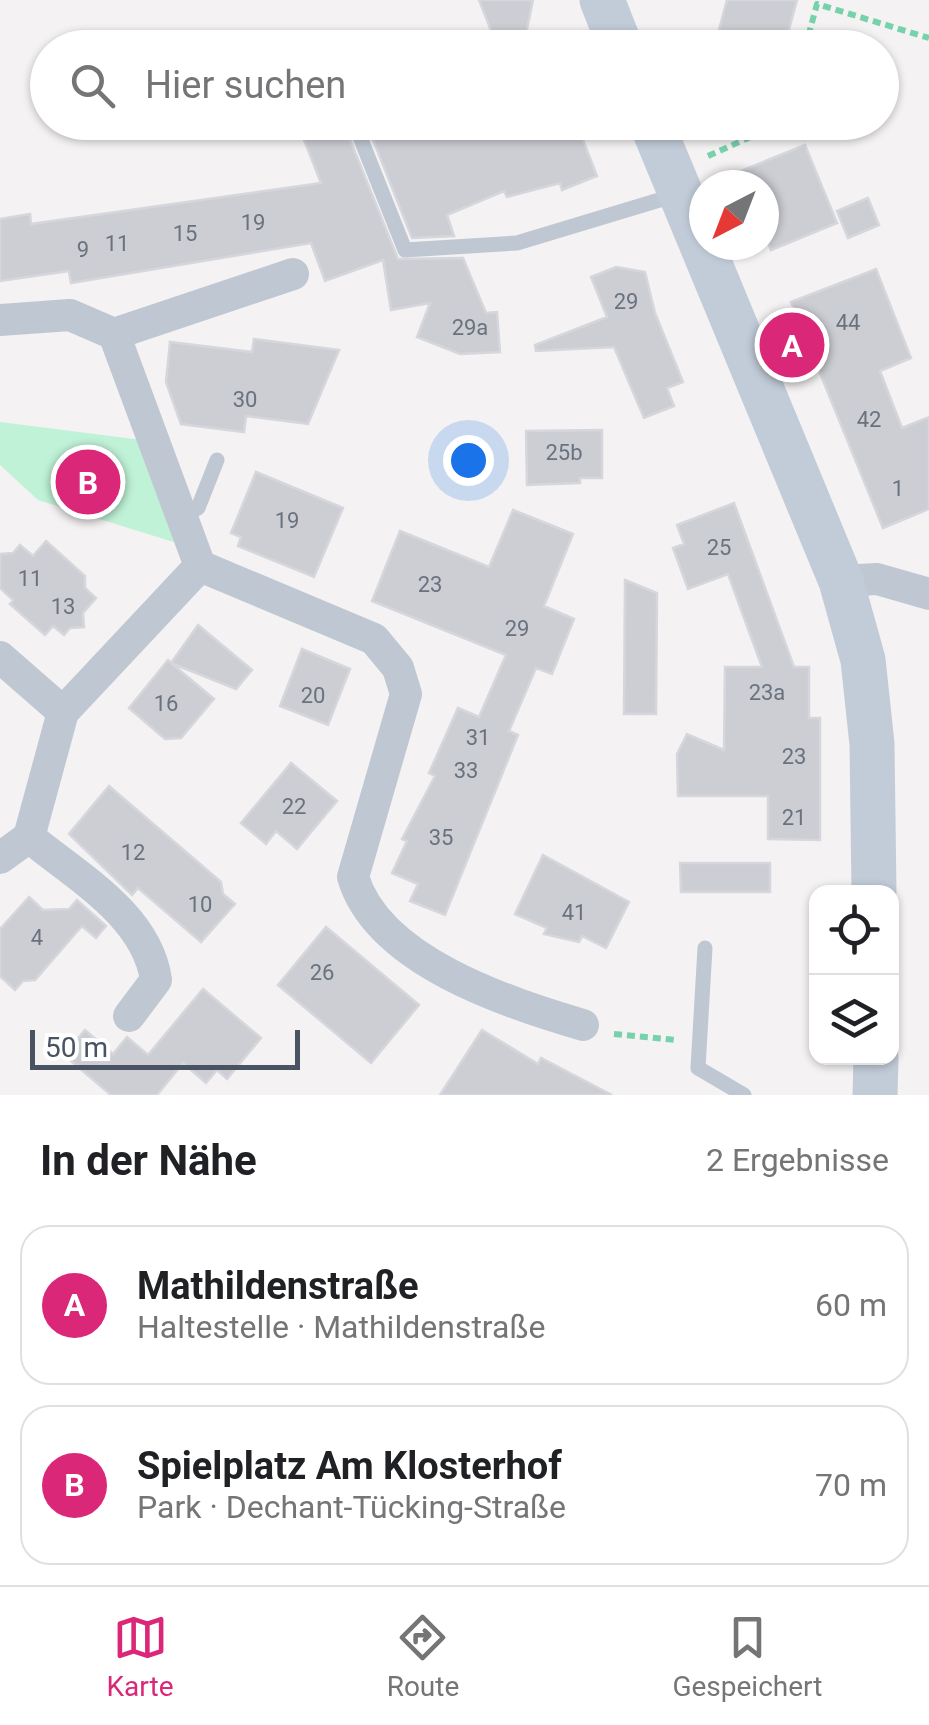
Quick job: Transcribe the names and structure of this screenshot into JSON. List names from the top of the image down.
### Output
{
  "house_numbers": [
    "19",
    "15",
    "11",
    "9",
    "29",
    "44",
    "29a",
    "30",
    "42",
    "25b",
    "1",
    "19",
    "25",
    "11",
    "23",
    "13",
    "29",
    "23a",
    "20",
    "16",
    "31",
    "23",
    "33",
    "22",
    "21",
    "35",
    "12",
    "10",
    "41",
    "4",
    "26"
  ],
  "scale_bar": "50 m",
  "north": "bottom left",
  "page": {
    "search": "Hier suchen",
    "pins": ["A", "B"],
    "scale": "50 m",
    "heading": ["In der Nähe", "2 Ergebnisse"],
    "list": [
      {
        "mark": "A",
        "name": "Mathildenstraße",
        "note": "Haltestelle · Mathildenstraße",
        "value": "60 m"
      },
      {
        "mark": "B",
        "name": "Spielplatz Am Klosterhof",
        "note": "Park · Dechant-Tücking-Straße",
        "value": "70 m"
      }
    ],
    "nav": ["Karte", "Route", "Gespeichert"]
  }
}
